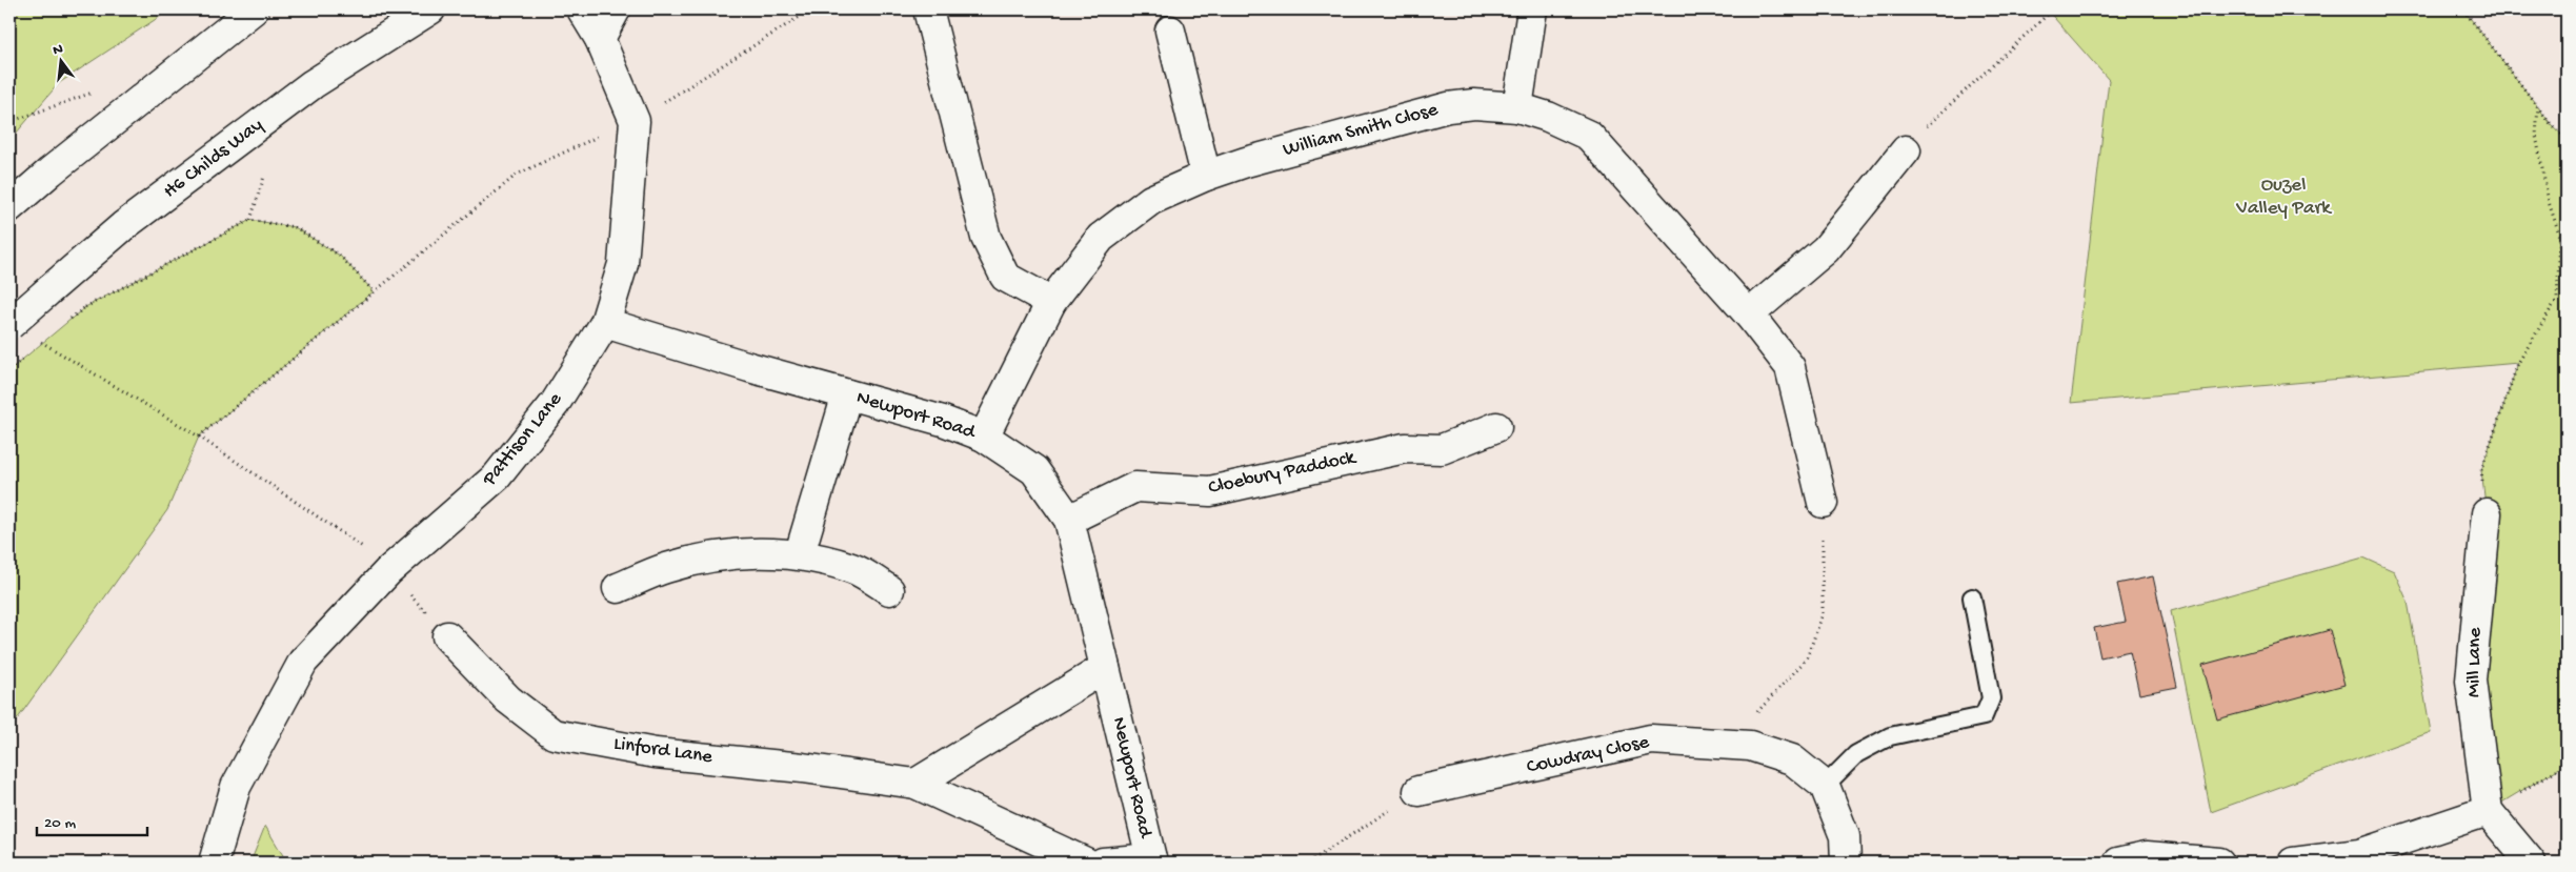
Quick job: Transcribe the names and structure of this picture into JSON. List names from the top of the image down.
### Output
{
  "streets": {
    "street": [
      "William Smith Close",
      "H6 Childs Way",
      "Newport Road",
      "Pattison Lane",
      "Cloebury Paddock",
      "Mill Lane",
      "Linford Lane",
      "Cowdray Close"
    ]
  },
  "crossings": [
    ["William Smith Close", "Newport Road"],
    ["Newport Road", "Pattison Lane"],
    ["Newport Road", "Cloebury Paddock"]
  ],
  "parks": ["Ouzel Valley Park"],
  "scale_bar": "20 m",
  "north": "top"
}
